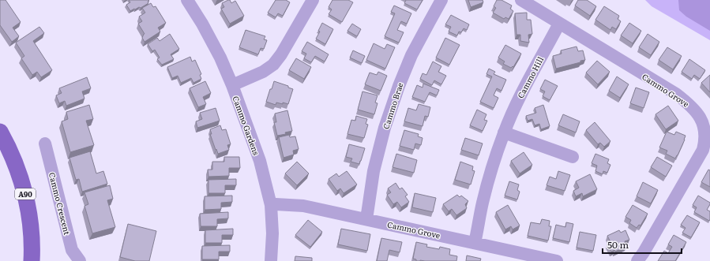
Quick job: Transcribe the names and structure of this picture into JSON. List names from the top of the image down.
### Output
{
  "streets": {
    "main road": ["A90"],
    "street": [
      "Cammo Hill",
      "Cammo Grove",
      "Cammo Brae",
      "Cammo Gardens",
      "Cammo Crescent"
    ]
  },
  "crossings": [
    ["Cammo Hill", "Cammo Grove"],
    ["Cammo Grove", "Cammo Brae"],
    ["Cammo Grove", "Cammo Gardens"]
  ],
  "scale_bar": "50 m"
}
